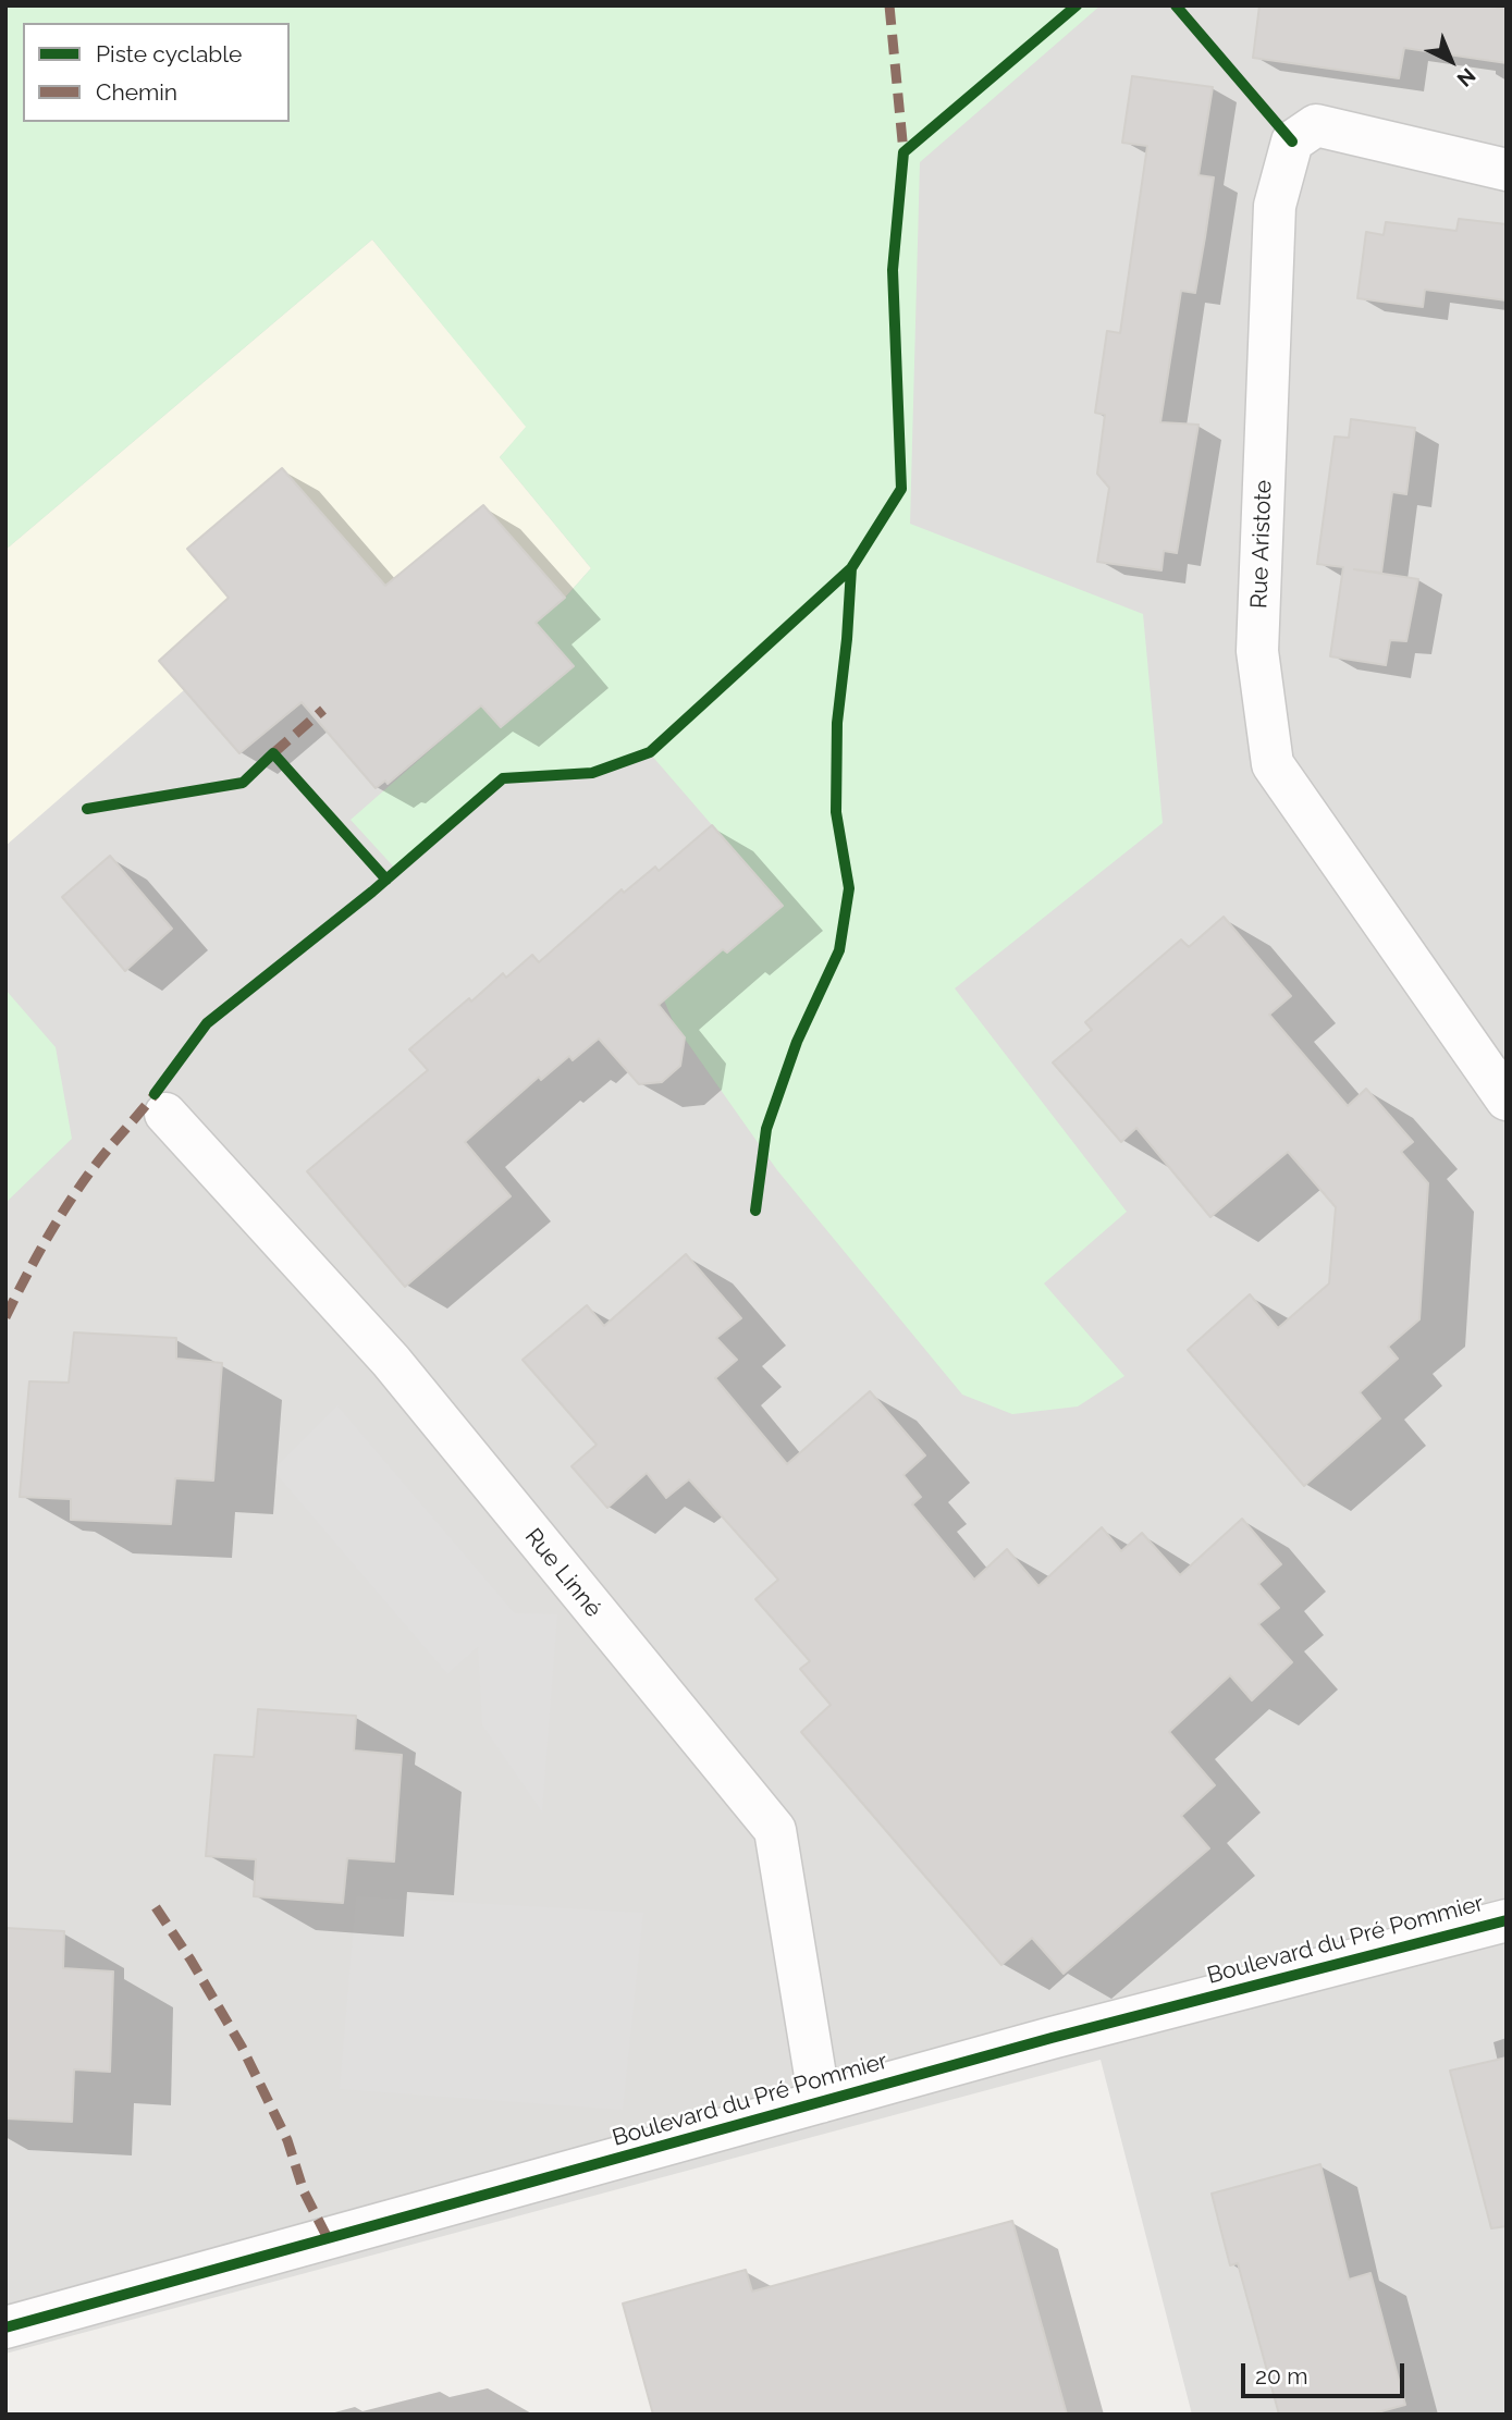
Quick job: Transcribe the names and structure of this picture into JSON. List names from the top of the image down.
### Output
{
  "streets": {
    "street": ["Rue Aristote", "Rue Linné", "Boulevard du Pré Pommier"]
  },
  "crossings": [
    ["Rue Linné", "Boulevard du Pré Pommier"]
  ],
  "legend": ["Piste cyclable", "Chemin"],
  "scale_bar": "20 m",
  "north": "bottom right"
}
